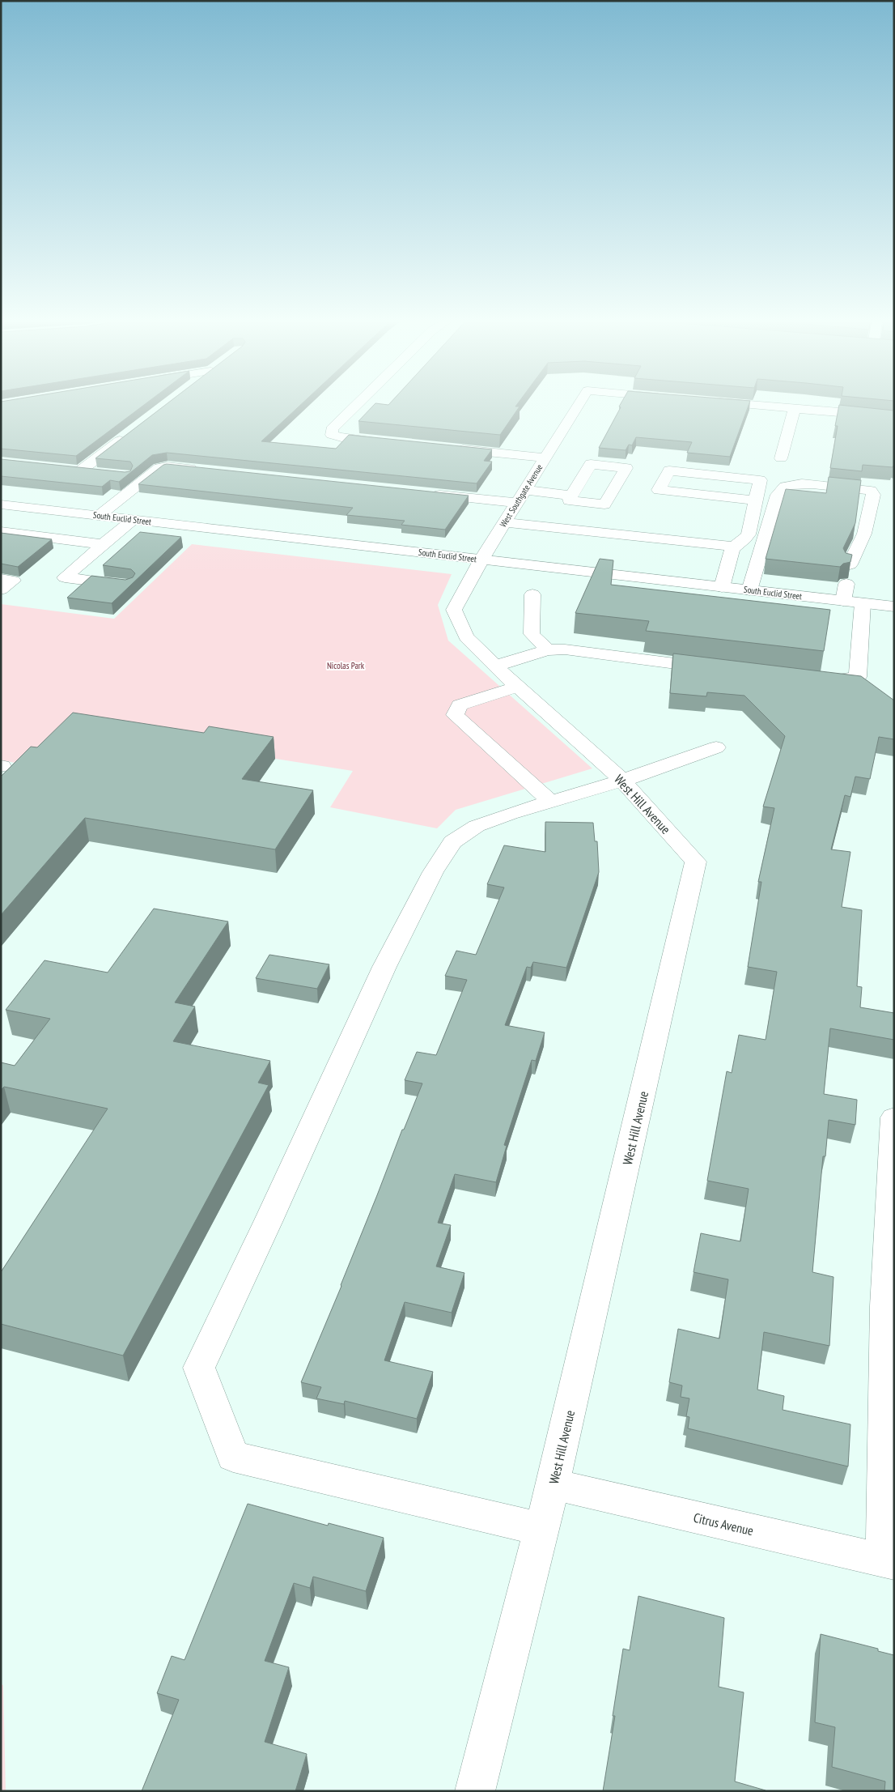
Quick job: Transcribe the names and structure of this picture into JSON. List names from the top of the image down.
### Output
{
  "streets": {
    "street": [
      "West Southgate Avenue",
      "South Euclid Street",
      "West Hill Avenue",
      "Citrus Avenue"
    ]
  },
  "crossings": [
    ["West Southgate Avenue", "South Euclid Street"],
    ["West Southgate Avenue", "West Hill Avenue"],
    ["South Euclid Street", "West Hill Avenue"],
    ["West Hill Avenue", "Citrus Avenue"]
  ],
  "parks": ["Nicolas Park"]
}
